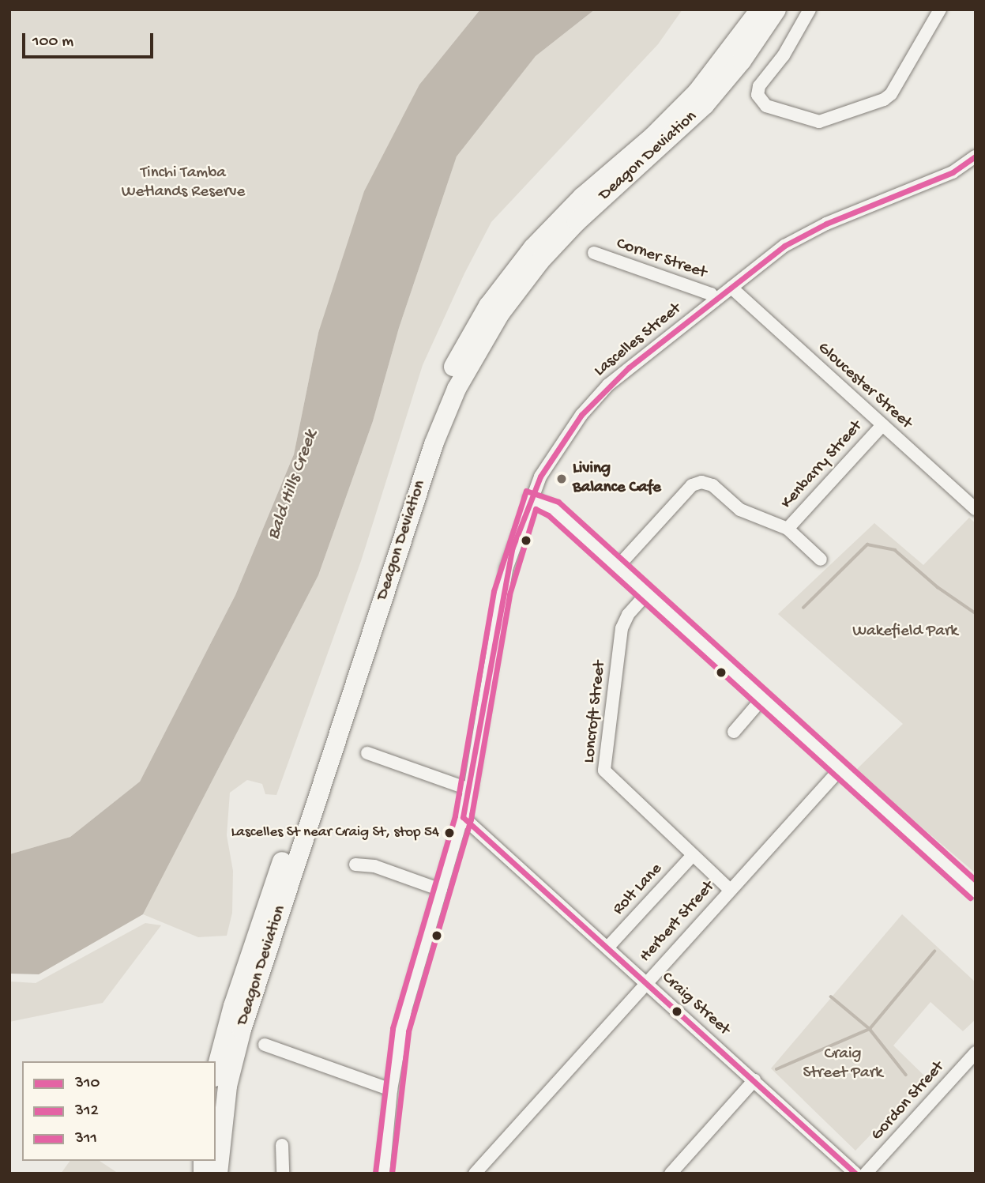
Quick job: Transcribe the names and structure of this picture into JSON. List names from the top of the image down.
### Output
{
  "streets": {
    "highway": ["Deagon Deviation"],
    "street": [
      "Corner Street",
      "Lascelles Street",
      "Gloucester Street",
      "Kenbarry Street",
      "Loncroft Street",
      "Rolt Lane",
      "Herbert Street",
      "Craig Street",
      "Gordon Street"
    ]
  },
  "crossings": [
    ["Corner Street", "Lascelles Street"],
    ["Lascelles Street", "Gloucester Street"],
    ["Lascelles Street", "Craig Street"],
    ["Gloucester Street", "Kenbarry Street"],
    ["Loncroft Street", "Rolt Lane"],
    ["Loncroft Street", "Herbert Street"],
    ["Rolt Lane", "Craig Street"],
    ["Herbert Street", "Craig Street"]
  ],
  "water": ["Bald Hills Creek"],
  "parks": ["Tinchi Tamba Wetlands Reserve", "Wakefield Park", "Craig Street Park"],
  "places": ["Living Balance Cafe", "Lascelles St near Craig St, stop 54"],
  "lines": ["transit line 310", "transit line 311", "transit line 312"],
  "legend": ["310", "312", "311"],
  "scale_bar": "100 m"
}
